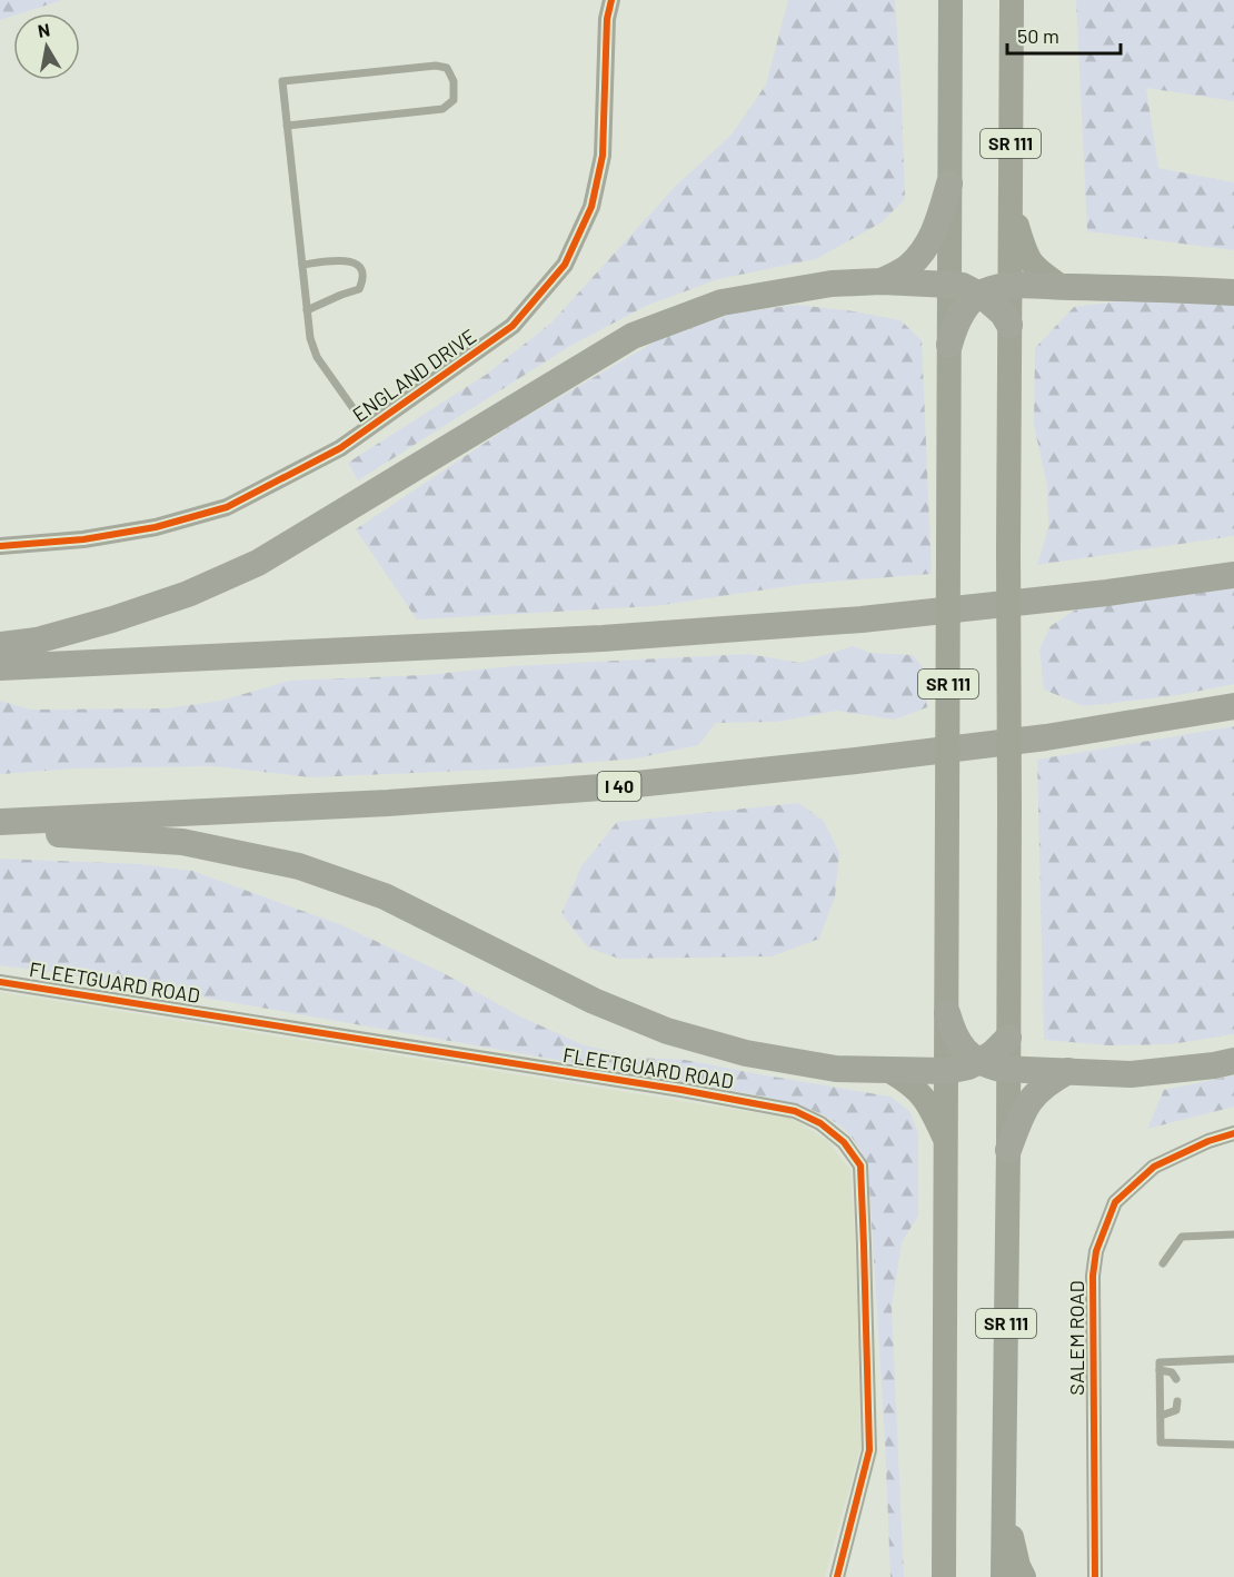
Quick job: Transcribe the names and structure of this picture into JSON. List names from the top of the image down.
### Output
{
  "streets": {
    "highway": ["SR 111", "I 40"],
    "street": ["ENGLAND DRIVE", "FLEETGUARD ROAD", "SALEM ROAD"]
  },
  "scale_bar": "50 m",
  "north": "top"
}
